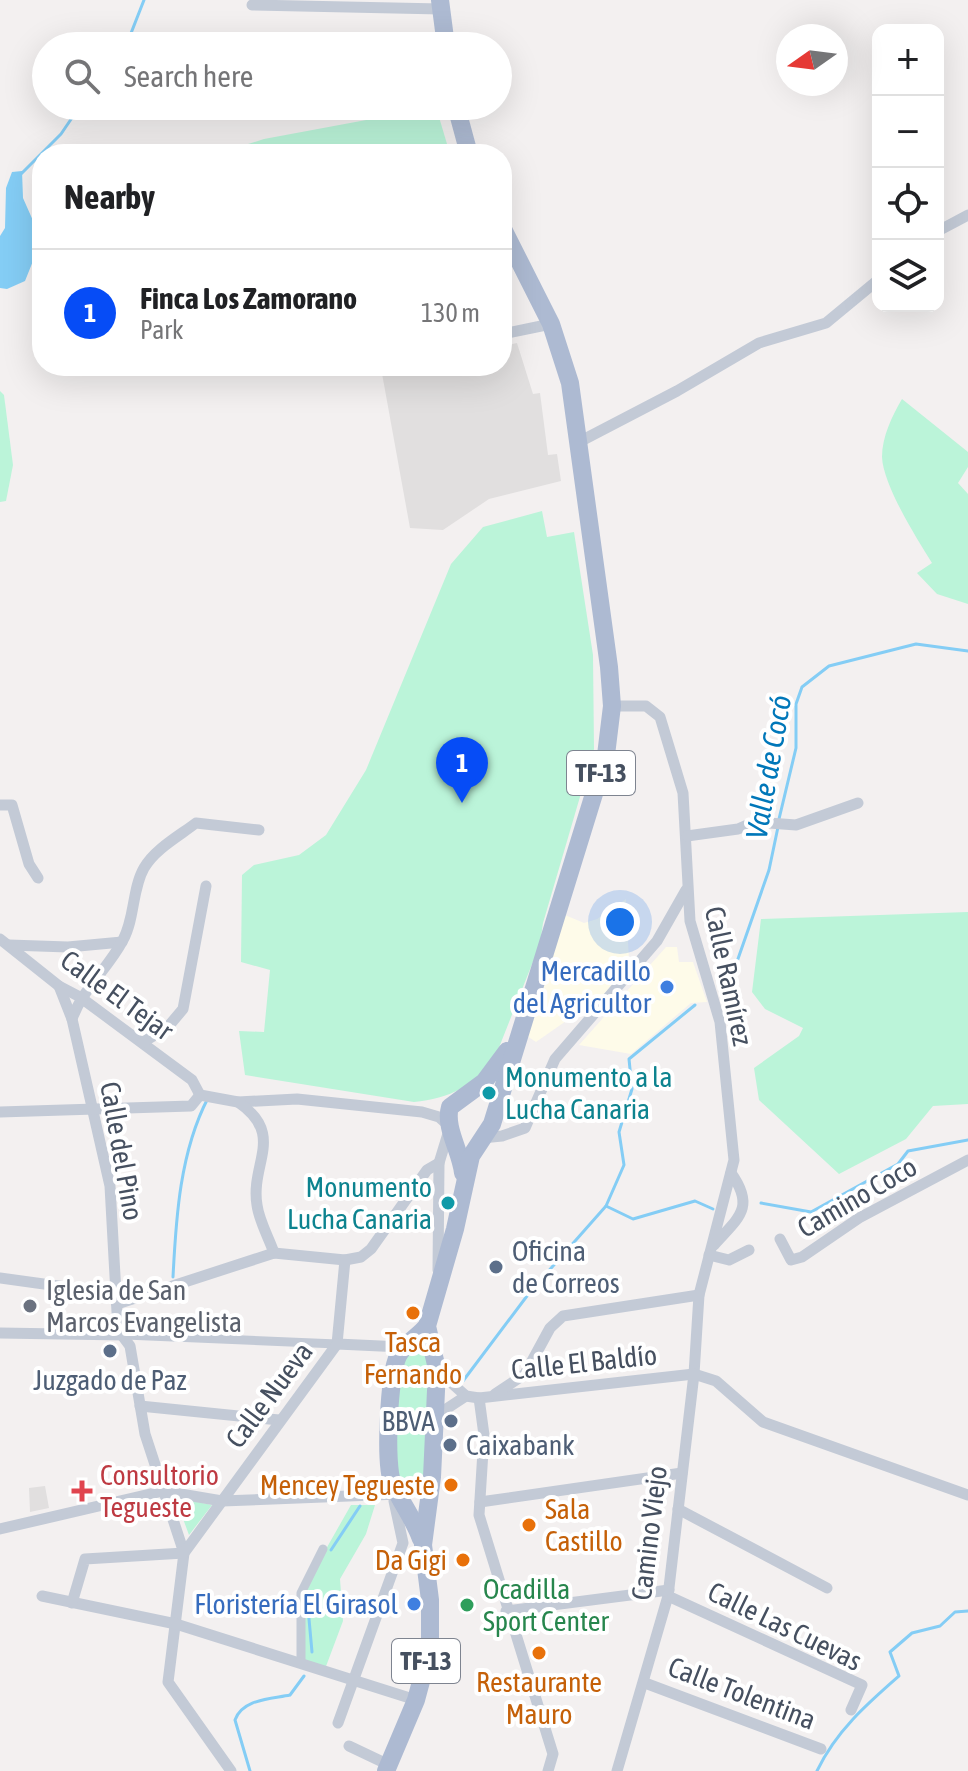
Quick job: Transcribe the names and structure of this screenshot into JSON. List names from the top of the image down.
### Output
{
  "streets": {
    "main road": ["TF-13"],
    "street": [
      "Calle Ramírez",
      "Calle El Tejar",
      "Calle del Pino",
      "Camino Coco",
      "Calle El Baldío",
      "Calle Nueva",
      "Camino Viejo",
      "Calle Las Cuevas",
      "Calle Tolentina"
    ]
  },
  "crossings": [
    ["TF-13", "Calle Ramírez"],
    ["Calle Ramírez", "Camino Viejo"],
    ["Calle El Tejar", "Calle del Pino"],
    ["Calle del Pino", "Calle Nueva"],
    ["Calle El Baldío", "Camino Viejo"],
    ["Camino Viejo", "Calle Las Cuevas"],
    ["Camino Viejo", "Calle Tolentina"]
  ],
  "water": ["Valle de Cocó"],
  "places": {
    "other": [
      "Mercadillo del Agricultor",
      "Monumento a la Lucha Canaria",
      "Monumento Lucha Canaria",
      "Oficina de Correos",
      "Iglesia de San Marcos Evangelista",
      "Tasca Fernando",
      "Juzgado de Paz",
      "BBVA",
      "Caixabank",
      "Mencey Tegueste",
      "Sala Castillo",
      "Da Gigi",
      "Floristería El Girasol",
      "Ocadilla Sport Center",
      "Restaurante Mauro"
    ],
    "health": ["Consultorio Tegueste"]
  },
  "north": "left",
  "page": {
    "map_buttons": ["+", "−"],
    "search": "Search here",
    "heading": "Nearby",
    "list": [
      {
        "mark": "1",
        "name": "Finca Los Zamorano",
        "note": "Park",
        "value": "130 m"
      }
    ],
    "pins": "1"
  }
}
